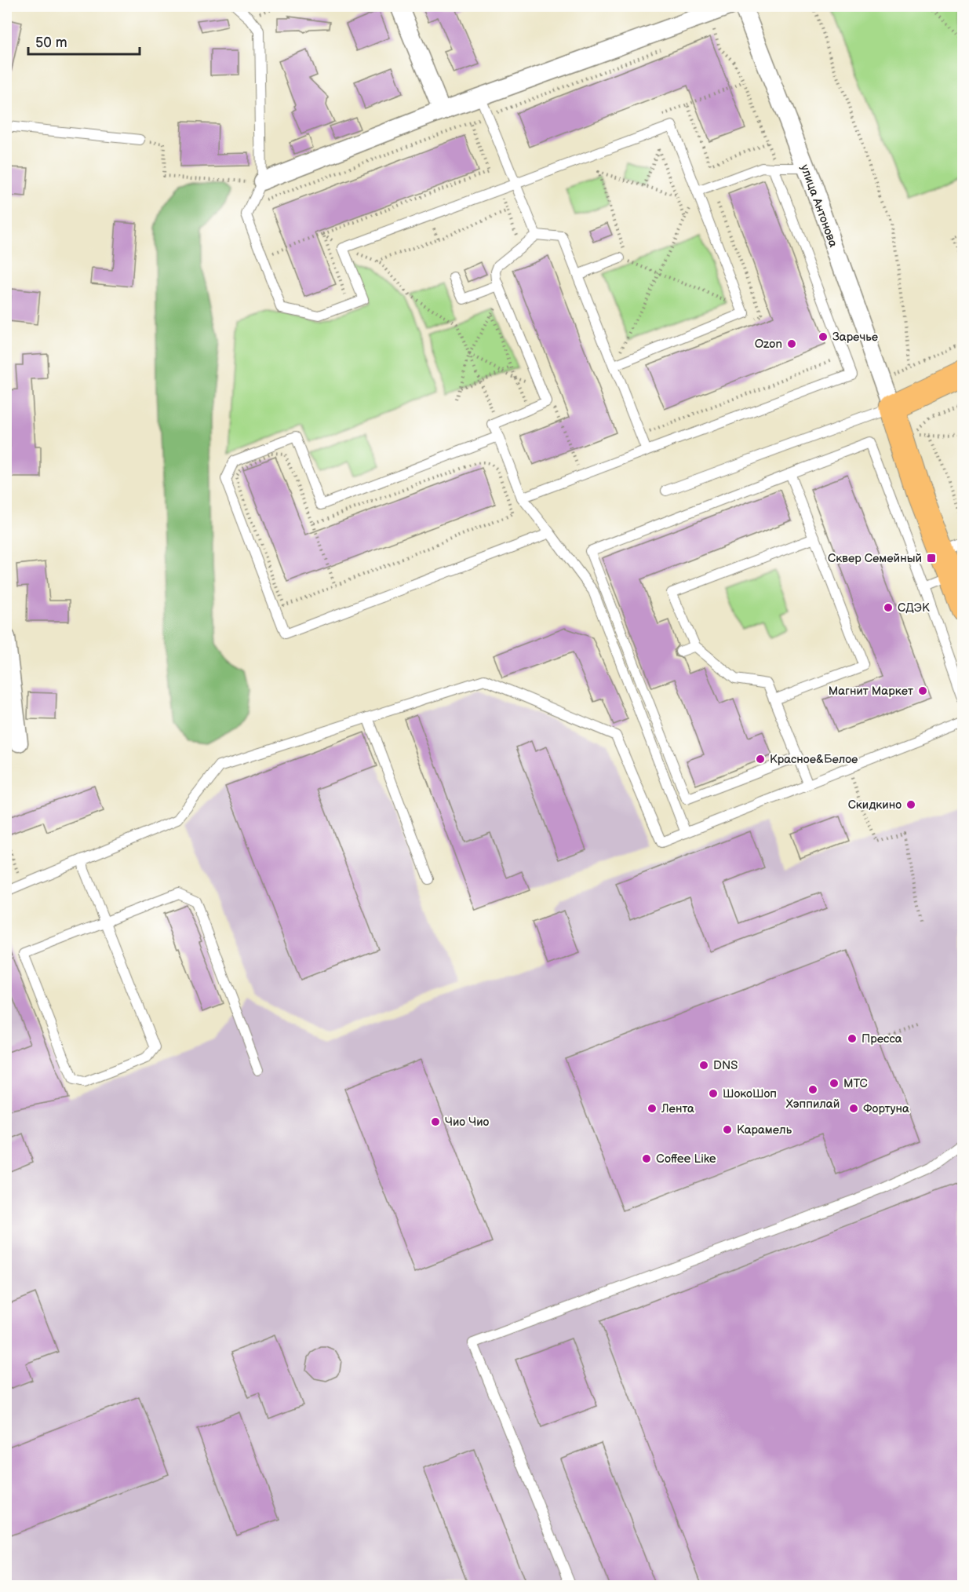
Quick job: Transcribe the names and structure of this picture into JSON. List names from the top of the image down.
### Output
{
  "streets": {
    "main road": ["улица Антонова"]
  },
  "places": {
    "other": [
      "Заречье",
      "Ozon",
      "СДЭК",
      "Магнит Маркет",
      "Красное&Белое",
      "Скидкино",
      "Пресса",
      "DNS",
      "МТС",
      "Хэппилай",
      "ШокоШоп",
      "Лента",
      "Фортуна",
      "Чио Чио",
      "Карамель",
      "Coffee Like"
    ],
    "transit": ["Сквер Семейный"]
  },
  "scale_bar": "50 m"
}
